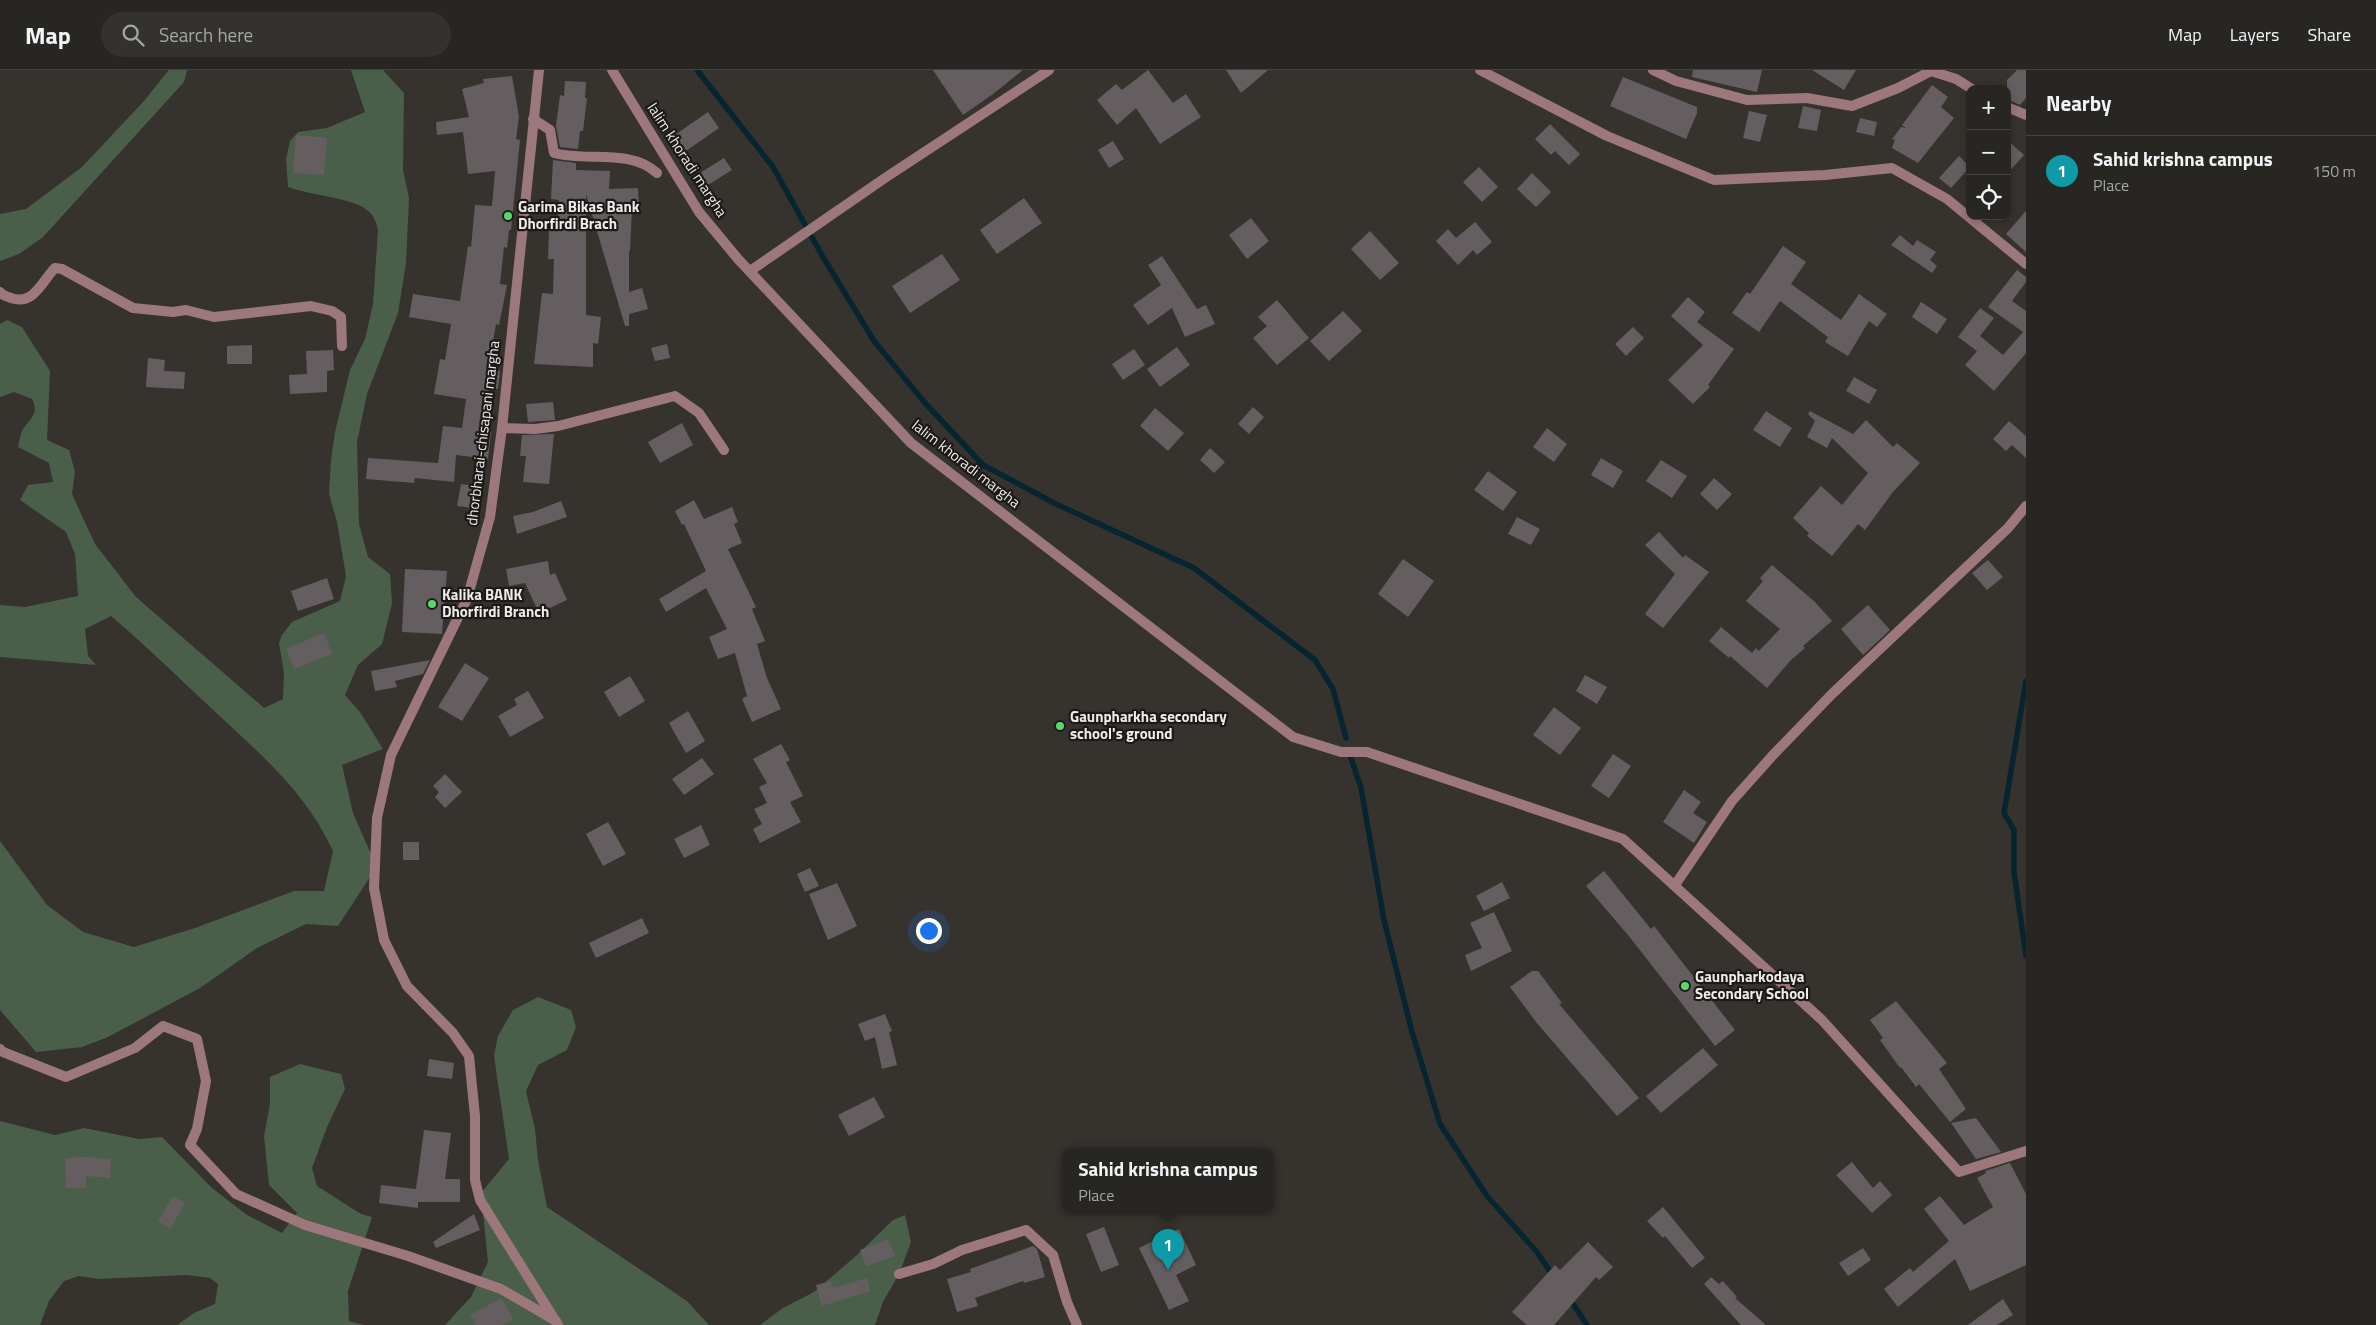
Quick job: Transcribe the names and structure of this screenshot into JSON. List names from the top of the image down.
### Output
{
  "streets": {
    "street": ["lalim khoradi margha", "dhorbharai-chisapani margha"]
  },
  "places": [
    "Garima Bikas Bank Dhorfirdi Brach",
    "Kalika BANK Dhorfirdi Branch",
    "Gaunpharkha secondary school's ground",
    "Gaunpharkodaya Secondary School"
  ],
  "page": {
    "header": "Map",
    "search": "Search here",
    "nav": ["Map", "Layers", "Share"],
    "heading": "Nearby",
    "map_buttons": ["+", "−"],
    "list": [
      {
        "mark": "1",
        "name": "Sahid krishna campus",
        "note": "Place",
        "value": "150 m"
      }
    ],
    "popup": ["Sahid krishna campus", "Place"],
    "pins": "1"
  }
}
